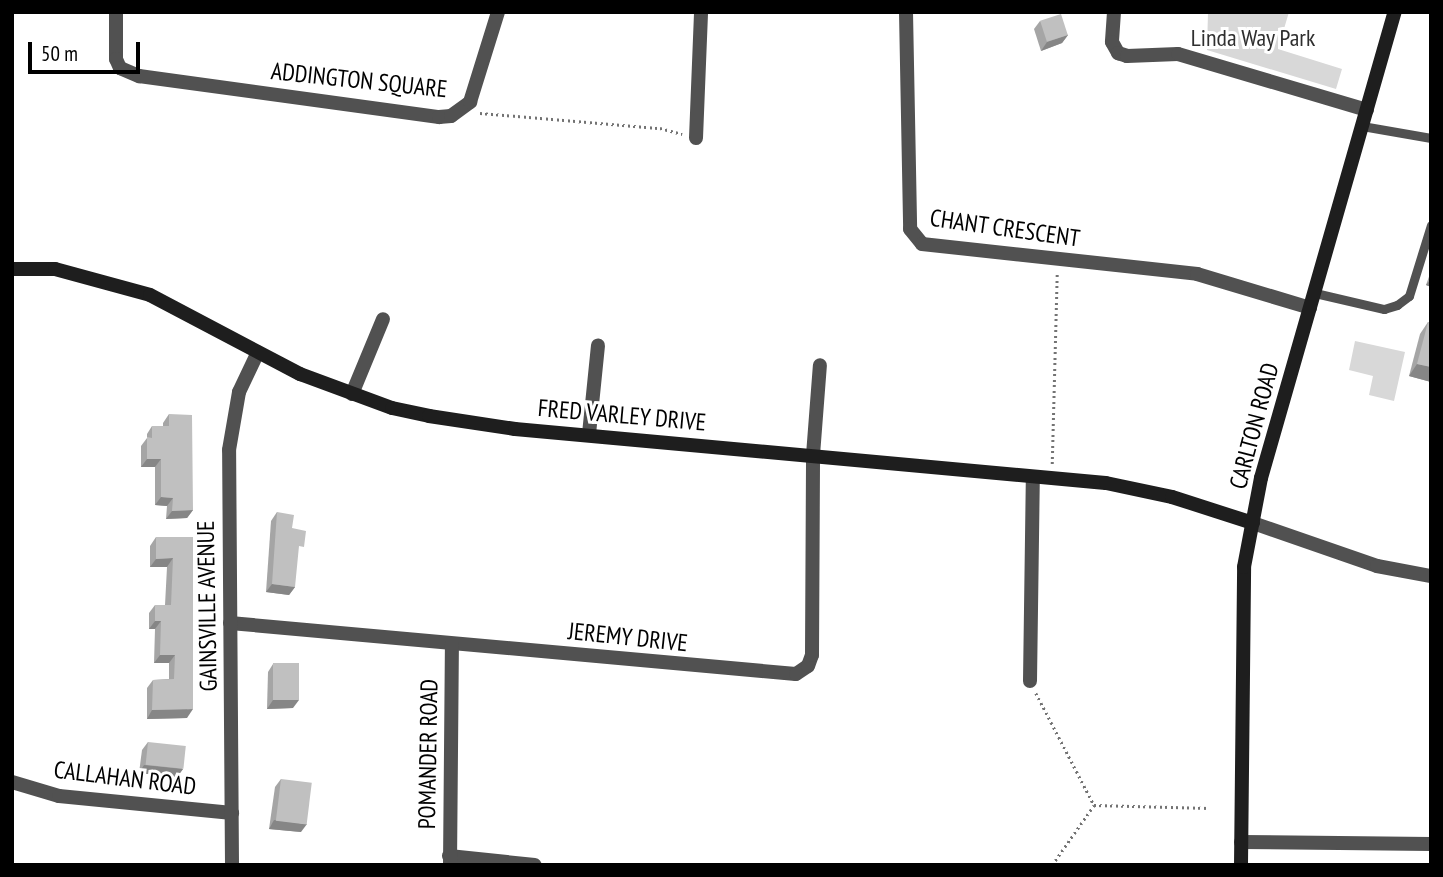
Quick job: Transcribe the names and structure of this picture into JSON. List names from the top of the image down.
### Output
{
  "streets": {
    "street": [
      "ADDINGTON SQUARE",
      "CHANT CRESCENT",
      "FRED VARLEY DRIVE",
      "CARLTON ROAD",
      "GAINSVILLE AVENUE",
      "JEREMY DRIVE",
      "POMANDER ROAD",
      "CALLAHAN ROAD"
    ]
  },
  "crossings": [
    ["CHANT CRESCENT", "CARLTON ROAD"],
    ["FRED VARLEY DRIVE", "CARLTON ROAD"],
    ["FRED VARLEY DRIVE", "GAINSVILLE AVENUE"],
    ["FRED VARLEY DRIVE", "JEREMY DRIVE"],
    ["GAINSVILLE AVENUE", "JEREMY DRIVE"],
    ["GAINSVILLE AVENUE", "CALLAHAN ROAD"],
    ["JEREMY DRIVE", "POMANDER ROAD"]
  ],
  "parks": ["Linda Way Park"],
  "scale_bar": "50 m"
}
